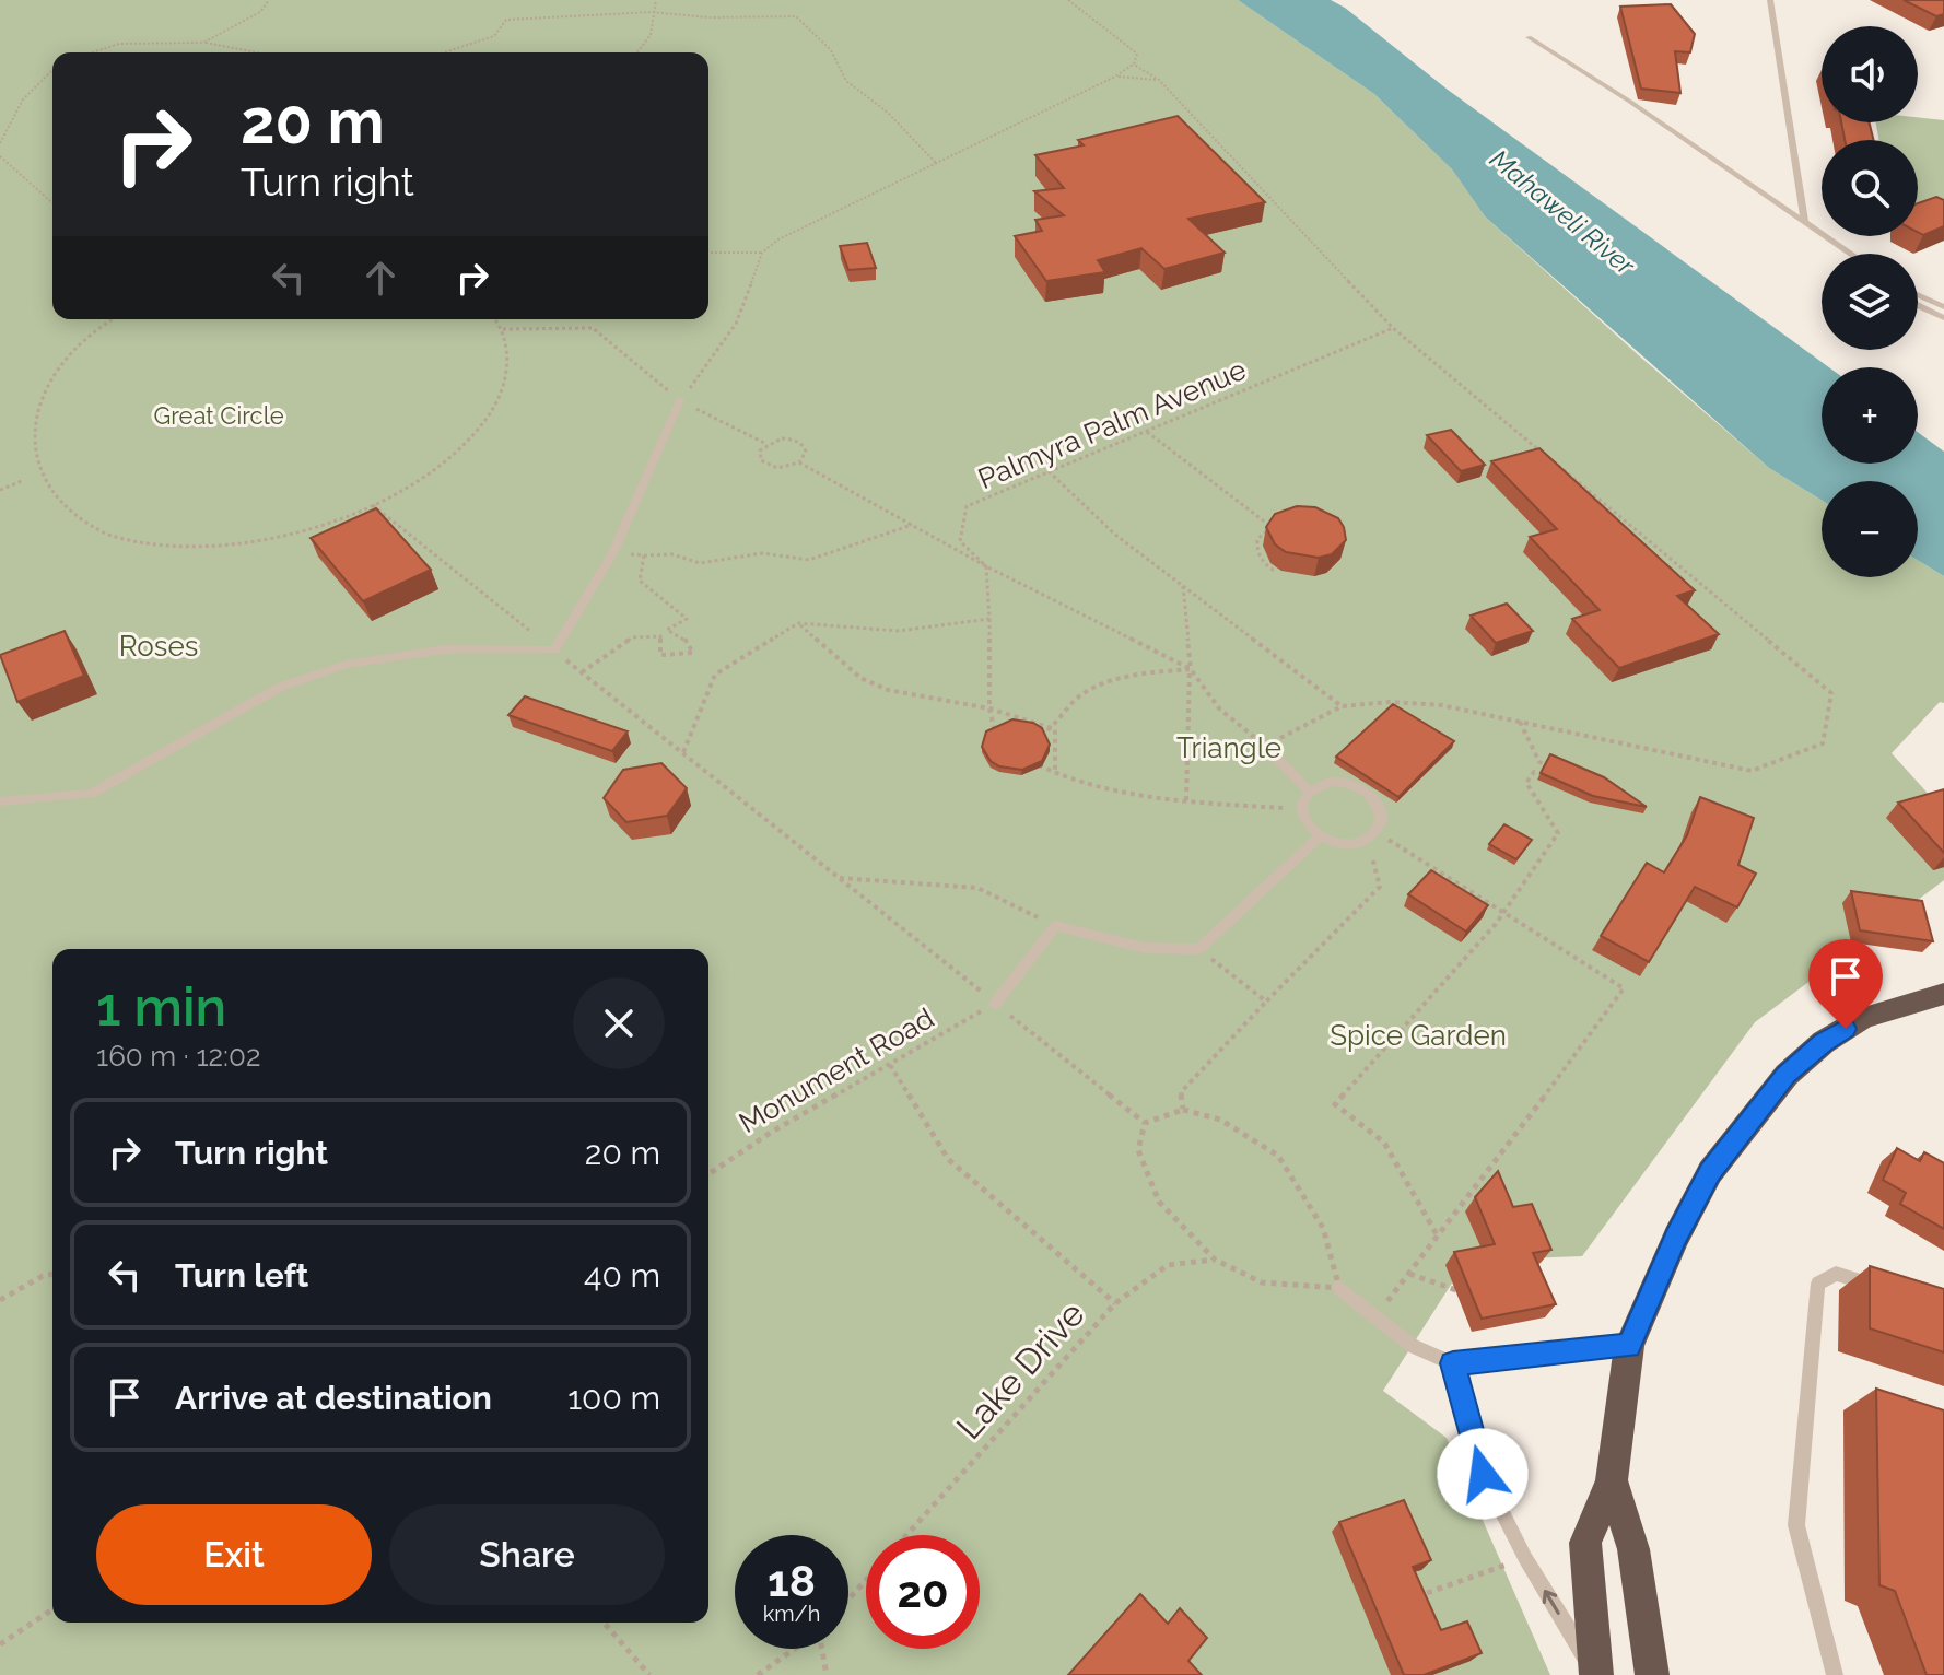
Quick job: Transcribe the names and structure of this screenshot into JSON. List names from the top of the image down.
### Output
{
  "streets": {
    "path": ["Palmyra Palm Avenue", "Monument Road", "Lake Drive"]
  },
  "water": ["Mahaweli River"],
  "parks": [
    "Great Circle",
    "Roses",
    "Triangle",
    "Spice Garden"
  ],
  "page": {
    "map_buttons": ["+", "−"],
    "turn": ["20 m", "Turn right"],
    "heading": ["1 min", "160 m · 12:02"],
    "list": [
      {
        "name": "Turn right",
        "value": "20 m"
      },
      {
        "name": "Turn left",
        "value": "40 m"
      },
      {
        "name": "Arrive at destination",
        "value": "100 m"
      }
    ],
    "buttons": ["Exit", "Share"],
    "speed": "18 km/h",
    "limit": "20"
  }
}
